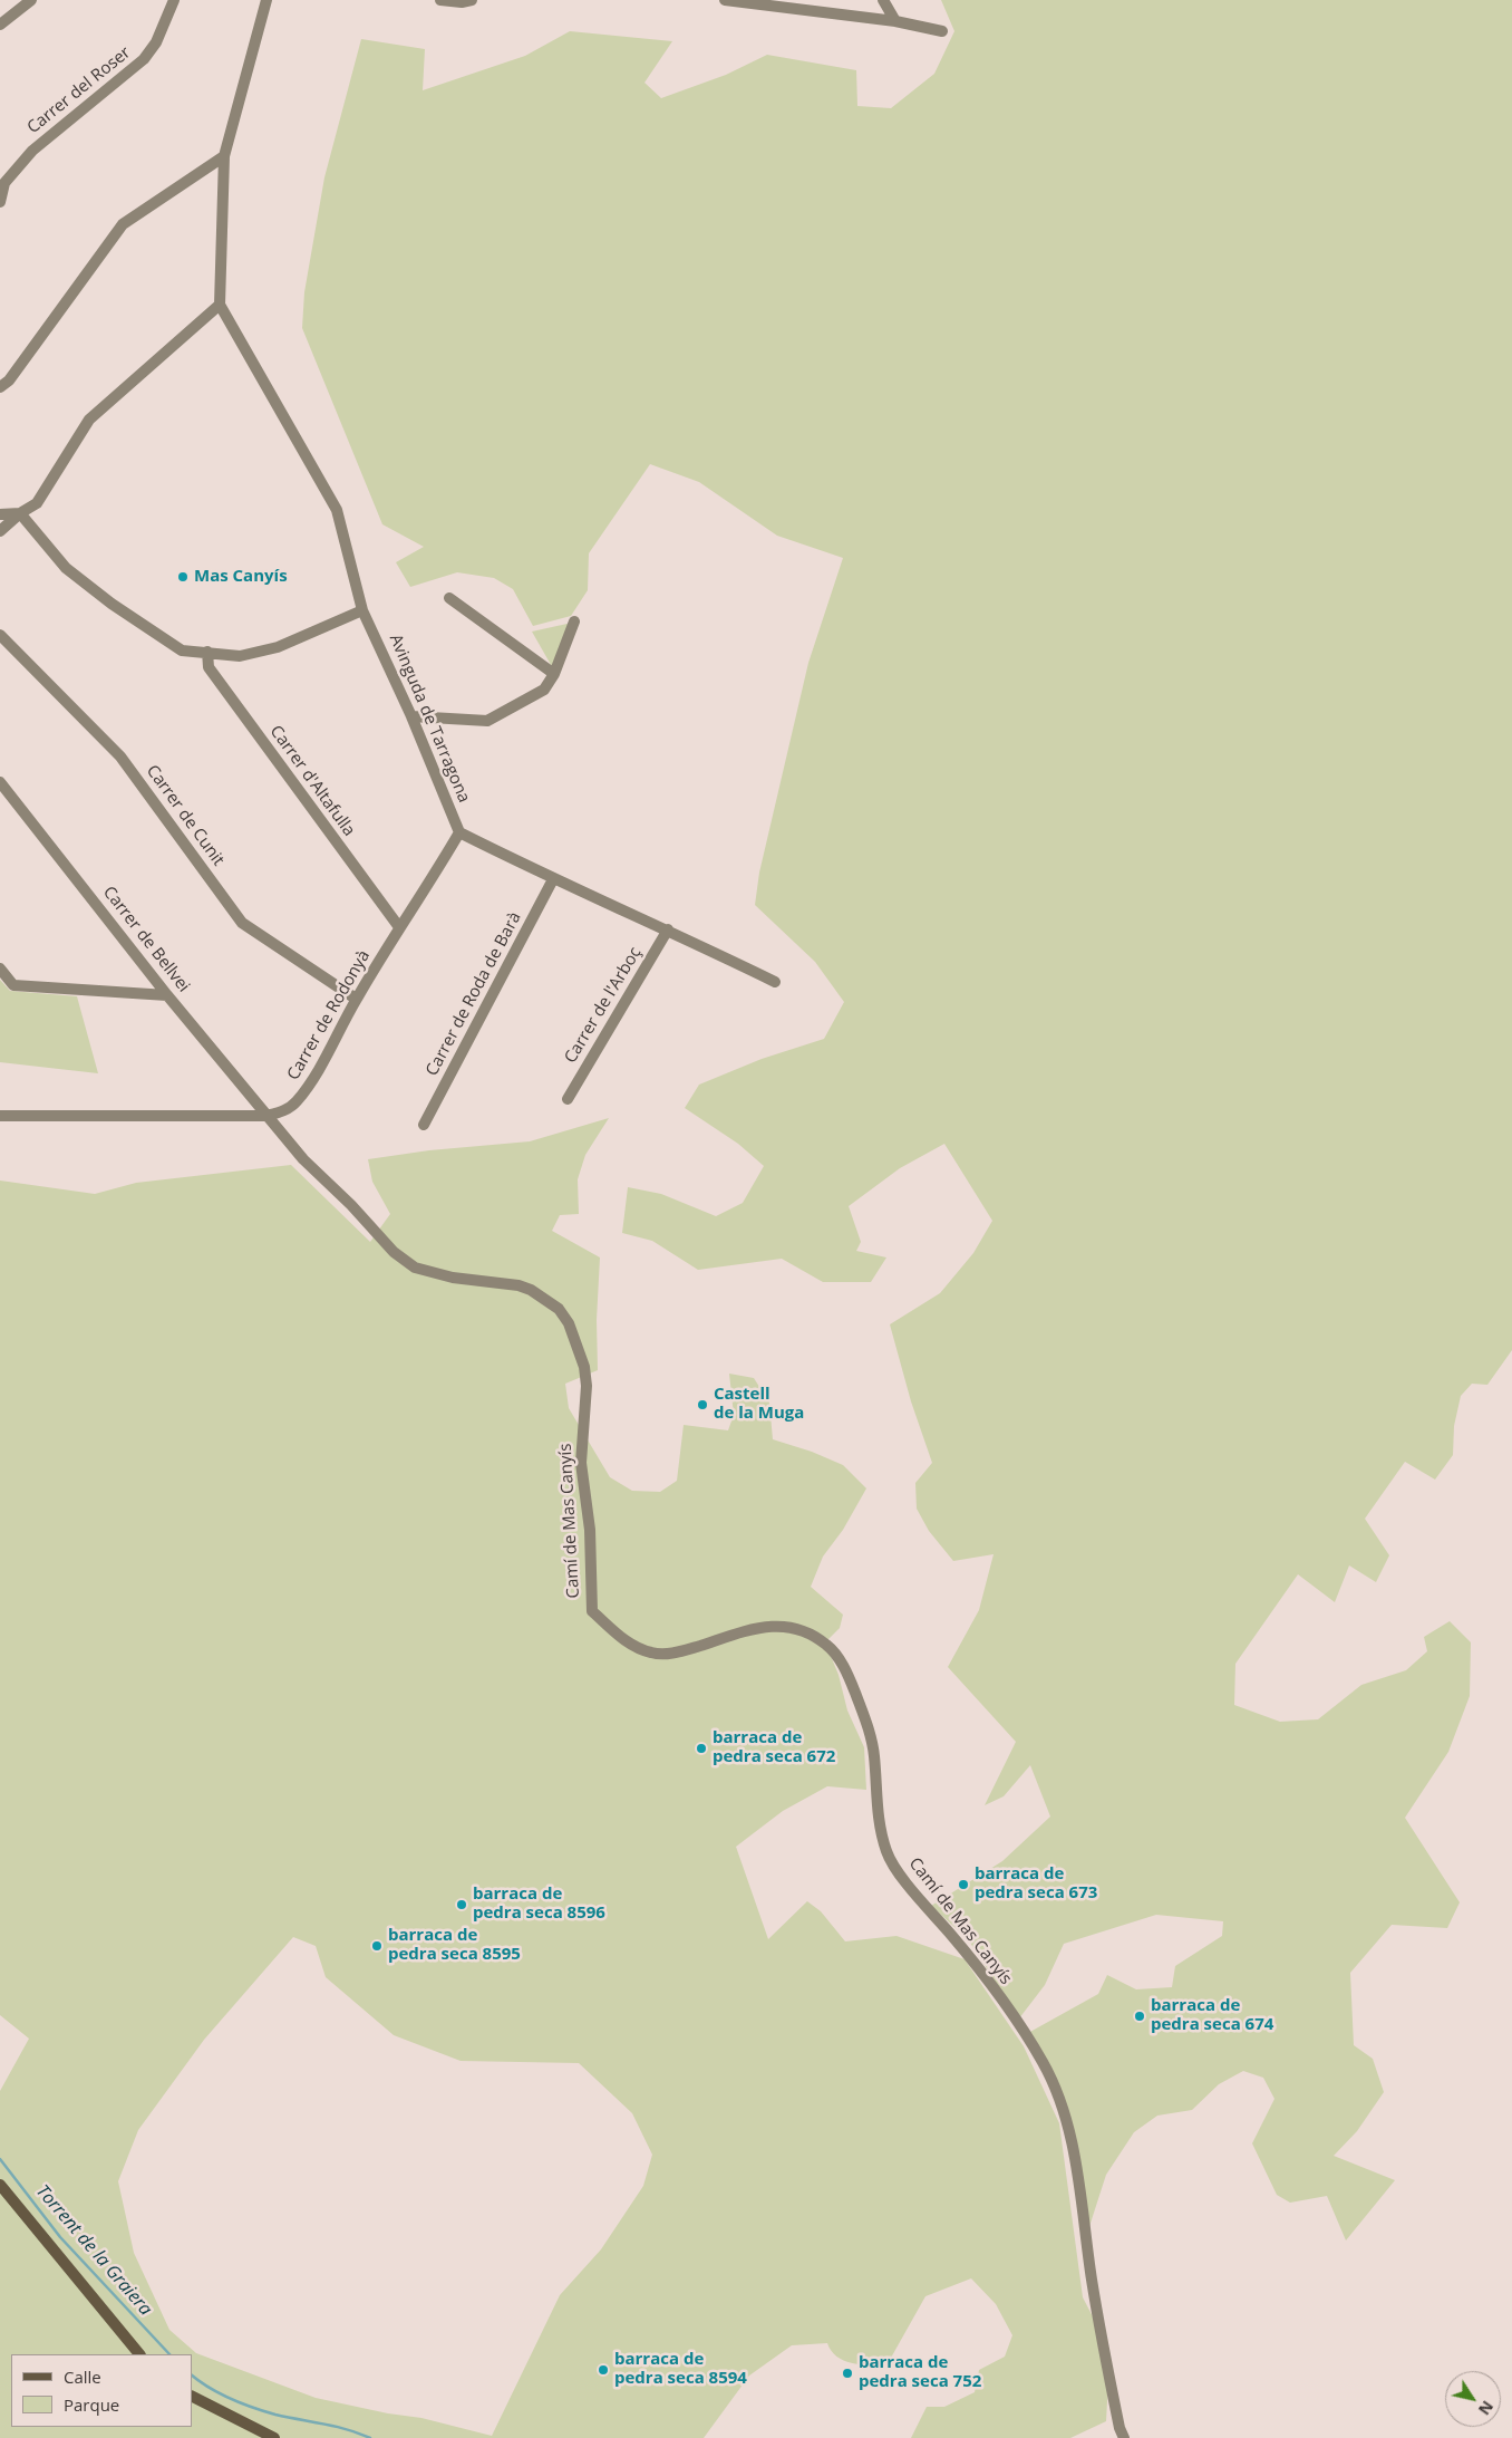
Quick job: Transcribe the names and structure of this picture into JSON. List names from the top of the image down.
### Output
{
  "streets": {
    "street": [
      "Carrer del Roser",
      "Avinguda de Tarragona",
      "Carrer d'Altafulla",
      "Carrer de Cunit",
      "Carrer de Bellvei",
      "Carrer de Roda de Barà",
      "Carrer de l'Arboç",
      "Carrer de Rodonyà",
      "Camí de Mas Canyís"
    ]
  },
  "crossings": [
    ["Avinguda de Tarragona", "Carrer de Rodonyà"],
    ["Carrer d'Altafulla", "Carrer de Rodonyà"],
    ["Carrer de Cunit", "Carrer de Rodonyà"],
    ["Carrer de Bellvei", "Carrer de Rodonyà"],
    ["Carrer de Bellvei", "Camí de Mas Canyís"],
    ["Carrer de Rodonyà", "Camí de Mas Canyís"]
  ],
  "water": ["Torrent de la Graiera"],
  "places": [
    "Mas Canyís",
    "Castell de la Muga",
    "barraca de pedra seca 672",
    "barraca de pedra seca 673",
    "barraca de pedra seca 8596",
    "barraca de pedra seca 8595",
    "barraca de pedra seca 674",
    "barraca de pedra seca 8594",
    "barraca de pedra seca 752"
  ],
  "legend": ["Calle", "Parque"],
  "north": "bottom right"
}
